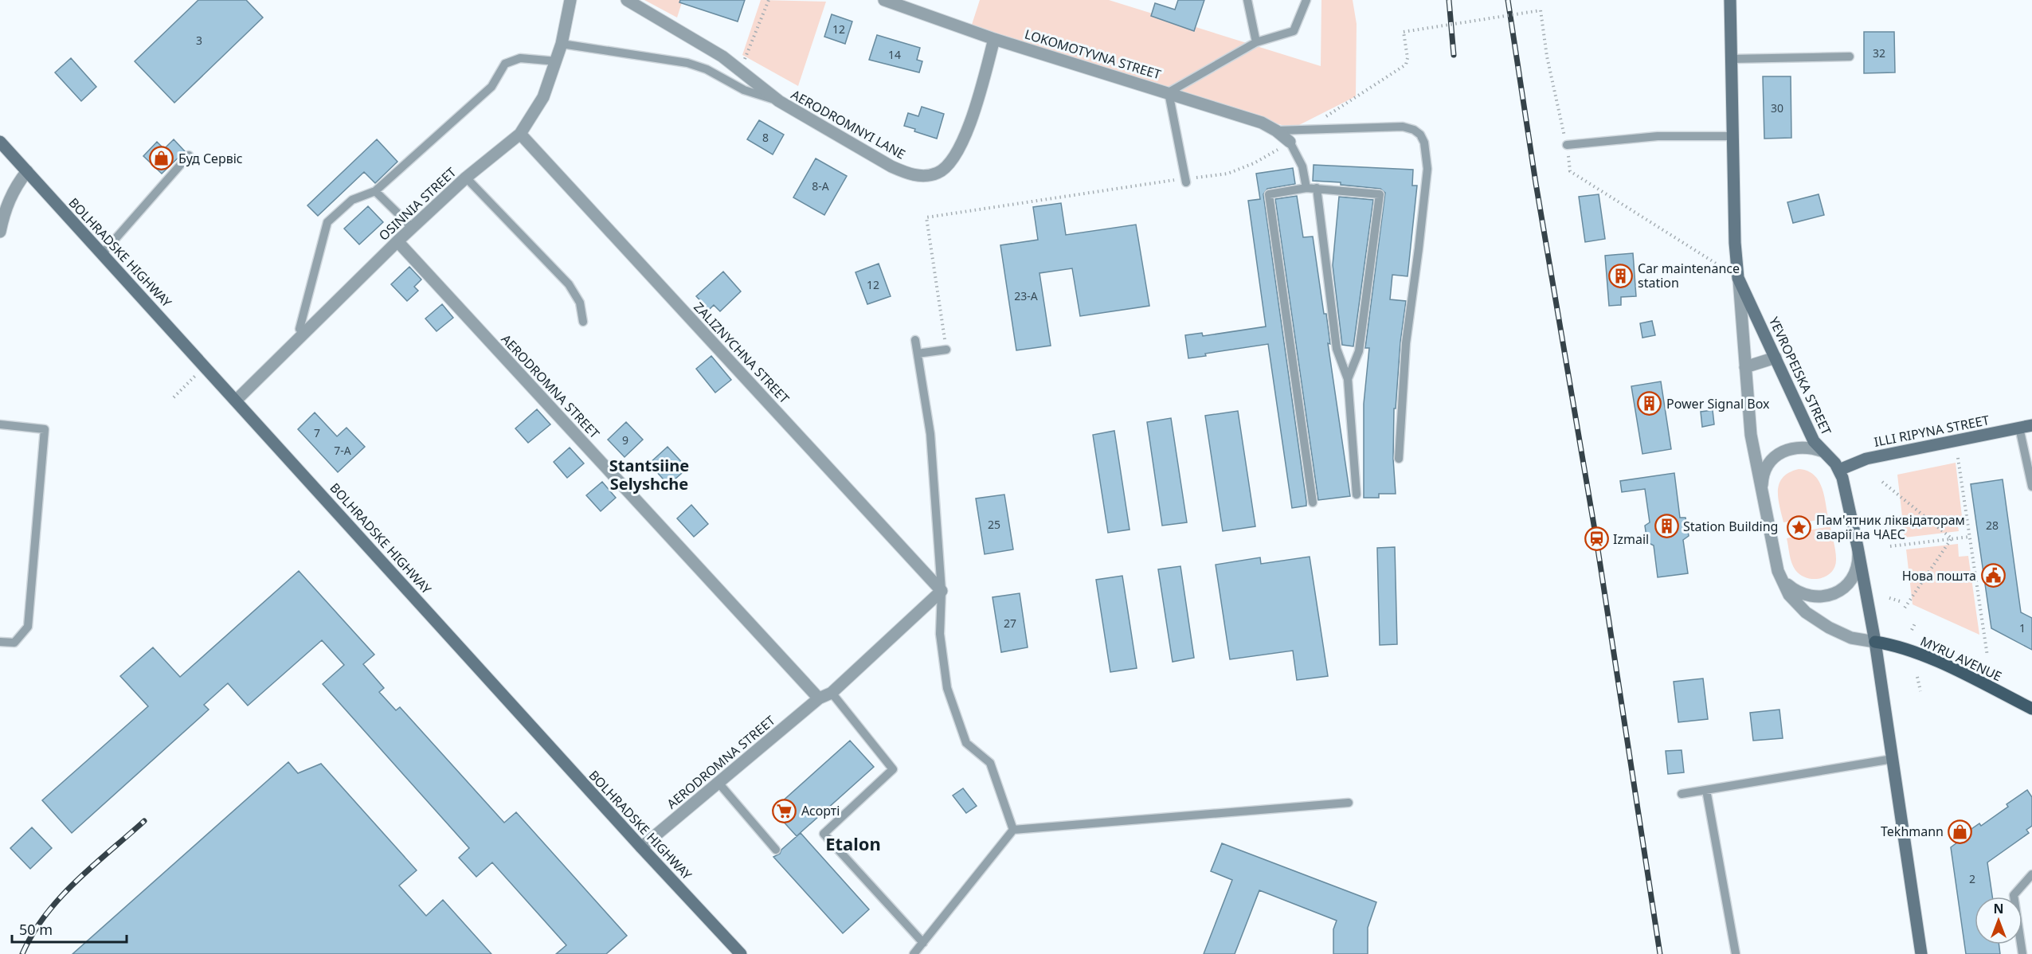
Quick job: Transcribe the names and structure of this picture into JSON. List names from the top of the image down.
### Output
{
  "streets": {
    "main road": [
      "BOLHRADSKE HIGHWAY",
      "YEVROPEISKA STREET",
      "ILLI RIPYNA STREET",
      "MYRU AVENUE"
    ],
    "street": [
      "LOKOMOTYVNA STREET",
      "AERODROMNYI LANE",
      "OSINNIA STREET",
      "ZALIZNYCHNA STREET",
      "AERODROMNA STREET"
    ]
  },
  "crossings": [
    ["LOKOMOTYVNA STREET", "AERODROMNYI LANE"],
    ["OSINNIA STREET", "BOLHRADSKE HIGHWAY"],
    ["OSINNIA STREET", "ZALIZNYCHNA STREET"],
    ["OSINNIA STREET", "AERODROMNA STREET"],
    ["BOLHRADSKE HIGHWAY", "AERODROMNA STREET"],
    ["ZALIZNYCHNA STREET", "AERODROMNA STREET"],
    ["YEVROPEISKA STREET", "ILLI RIPYNA STREET"],
    ["YEVROPEISKA STREET", "MYRU AVENUE"]
  ],
  "districts": ["Stantsiine Selyshche", "Etalon"],
  "places": {
    "shop": ["Буд Сервіс", "Tekhmann"],
    "building": ["Car maintenance station", "Power Signal Box", "Station Building"],
    "place": ["Пам'ятник ліквідаторам аварії на ЧАЕС"],
    "station": ["Izmail"],
    "public building": ["Нова пошта"],
    "supermarket": ["Асорті"]
  },
  "house_numbers": [
    "12",
    "3",
    "32",
    "14",
    "30",
    "8",
    "8-А",
    "12",
    "23-А",
    "7",
    "9",
    "7-А",
    "25",
    "28",
    "27",
    "1",
    "2"
  ],
  "scale_bar": "50 m",
  "north": "top"
}
